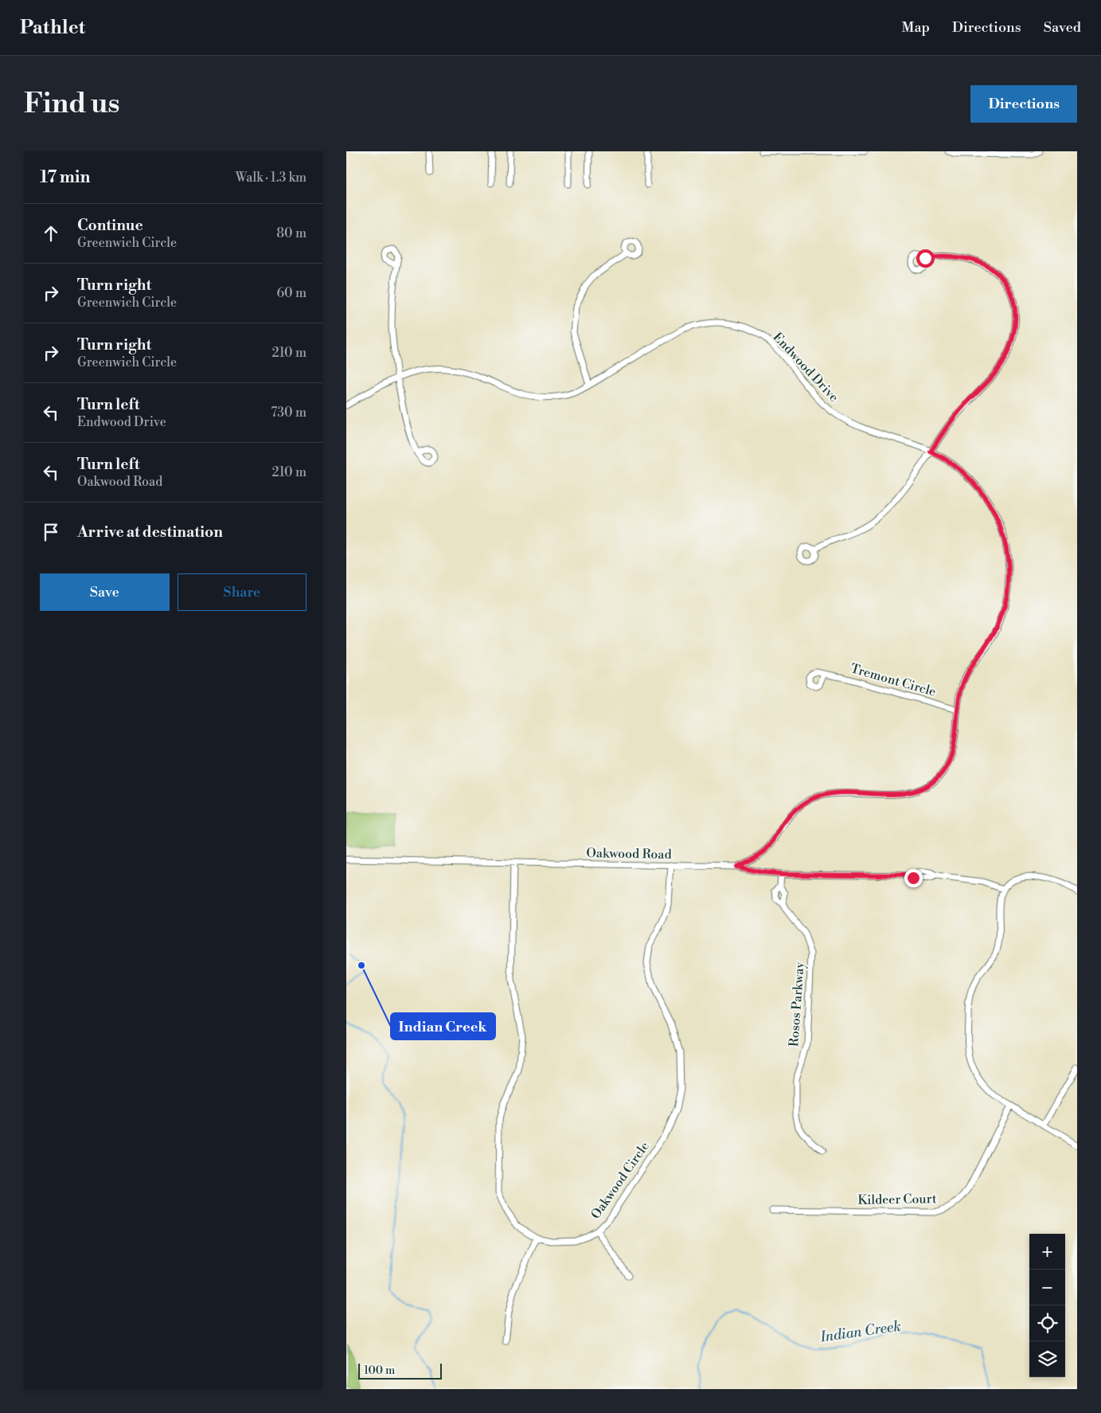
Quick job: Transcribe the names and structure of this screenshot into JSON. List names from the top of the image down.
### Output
{
  "streets": {
    "street": [
      "Endwood Drive",
      "Tremont Circle",
      "Oakwood Road",
      "Rosos Parkway",
      "Oakwood Circle",
      "Kildeer Court"
    ]
  },
  "crossings": [
    ["Endwood Drive", "Tremont Circle"],
    ["Endwood Drive", "Oakwood Road"],
    ["Oakwood Road", "Rosos Parkway"],
    ["Oakwood Road", "Oakwood Circle"]
  ],
  "water": ["Indian Creek"],
  "places": ["Indian Creek"],
  "scale_bar": "100 m",
  "page": {
    "header": "Pathlet",
    "nav": ["Map", "Directions", "Saved"],
    "buttons": [
      "Directions",
      ["Save", "Share"]
    ],
    "title": "Find us",
    "heading": ["17 min", "Walk · 1.3 km"],
    "list": [
      ["Continue", "Greenwich Circle", "80 m"],
      ["Turn right", "Greenwich Circle", "60 m"],
      ["Turn right", "Greenwich Circle", "210 m"],
      ["Turn left", "Endwood Drive", "730 m"],
      ["Turn left", "Oakwood Road", "210 m"],
      "Arrive at destination"
    ],
    "map_buttons": ["+", "−"],
    "scale": "100 m"
  }
}
